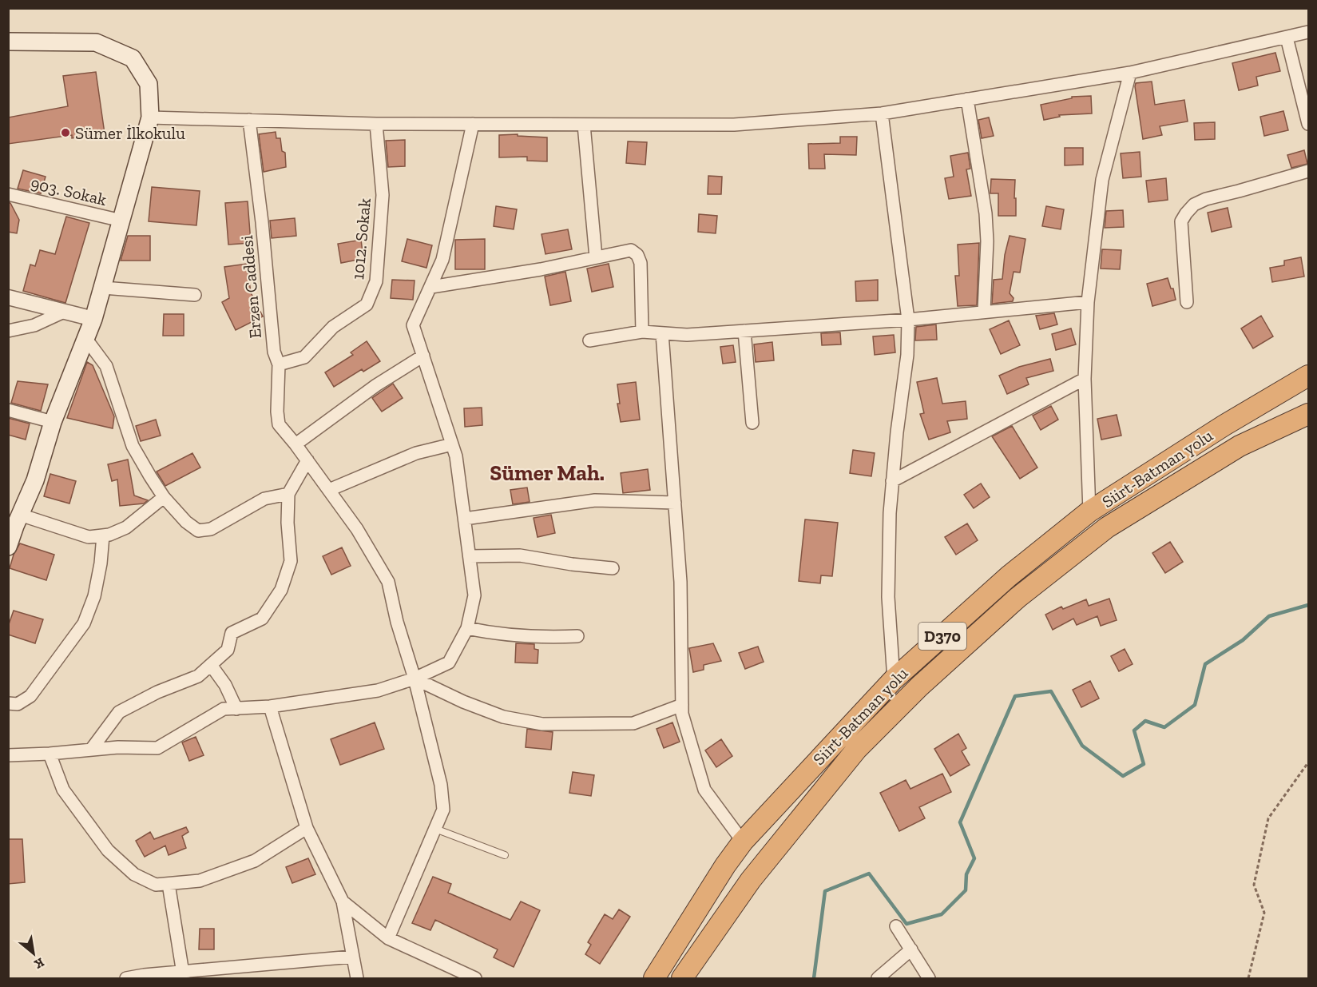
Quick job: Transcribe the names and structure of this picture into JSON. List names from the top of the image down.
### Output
{
  "streets": {
    "highway": ["Siirt-Batman yolu", "D370"],
    "street": ["903. Sokak", "1012. Sokak", "Erzen Caddesi"]
  },
  "crossings": [
    ["1012. Sokak", "Erzen Caddesi"]
  ],
  "districts": ["Sümer Mah."],
  "places": ["Sümer İlkokulu"],
  "north": "bottom right"
}
